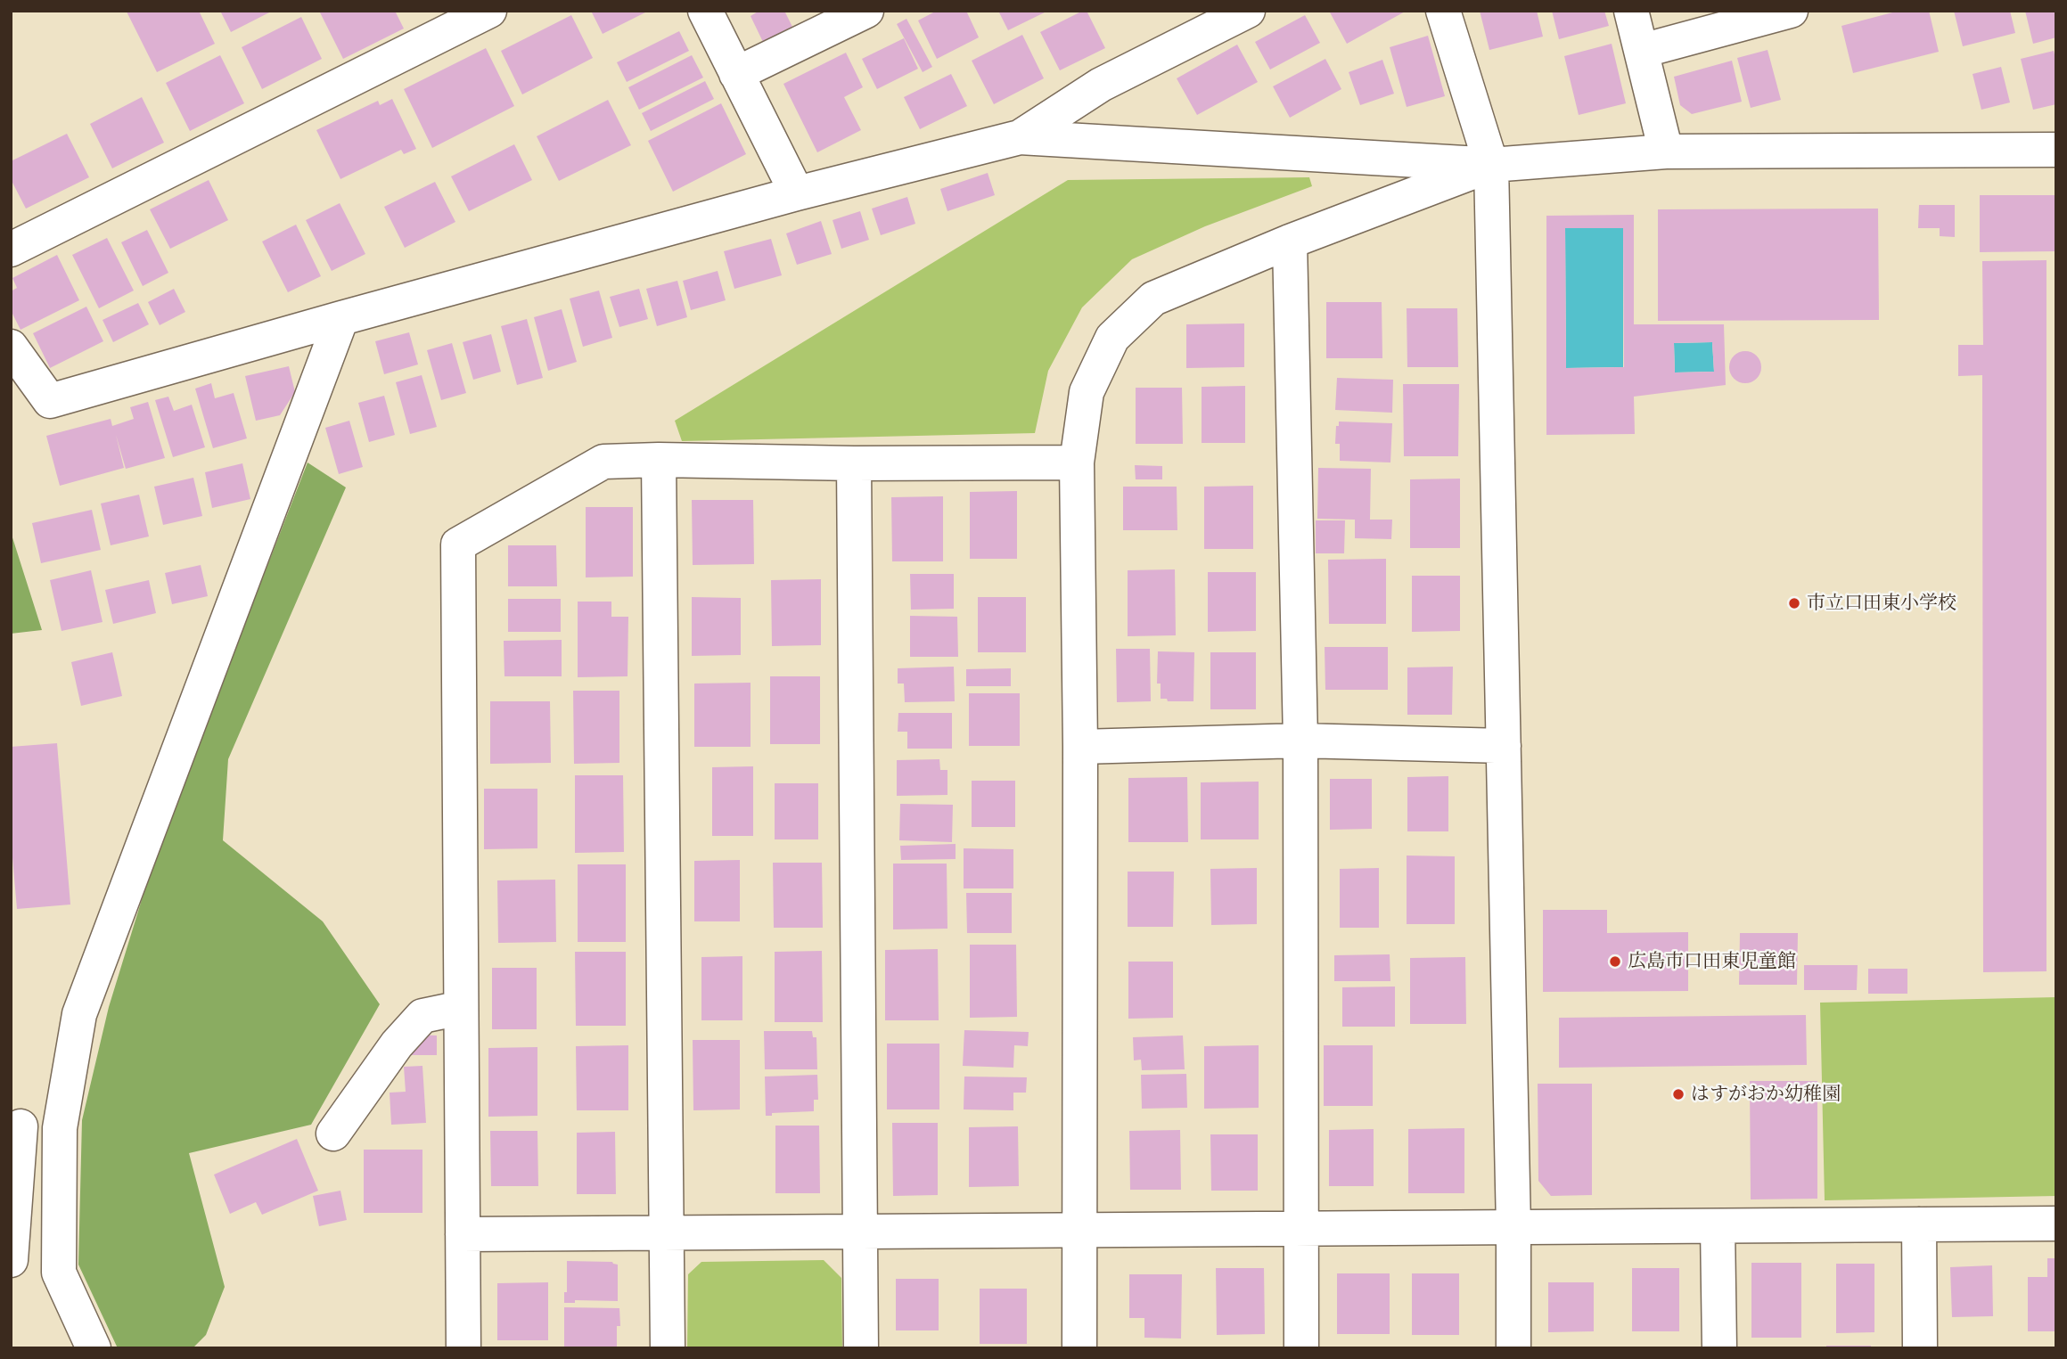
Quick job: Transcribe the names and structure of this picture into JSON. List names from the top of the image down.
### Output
{
  "places": ["市立口田東小学校", "広島市口田東児童館", "はすがおか幼稚園"]
}
